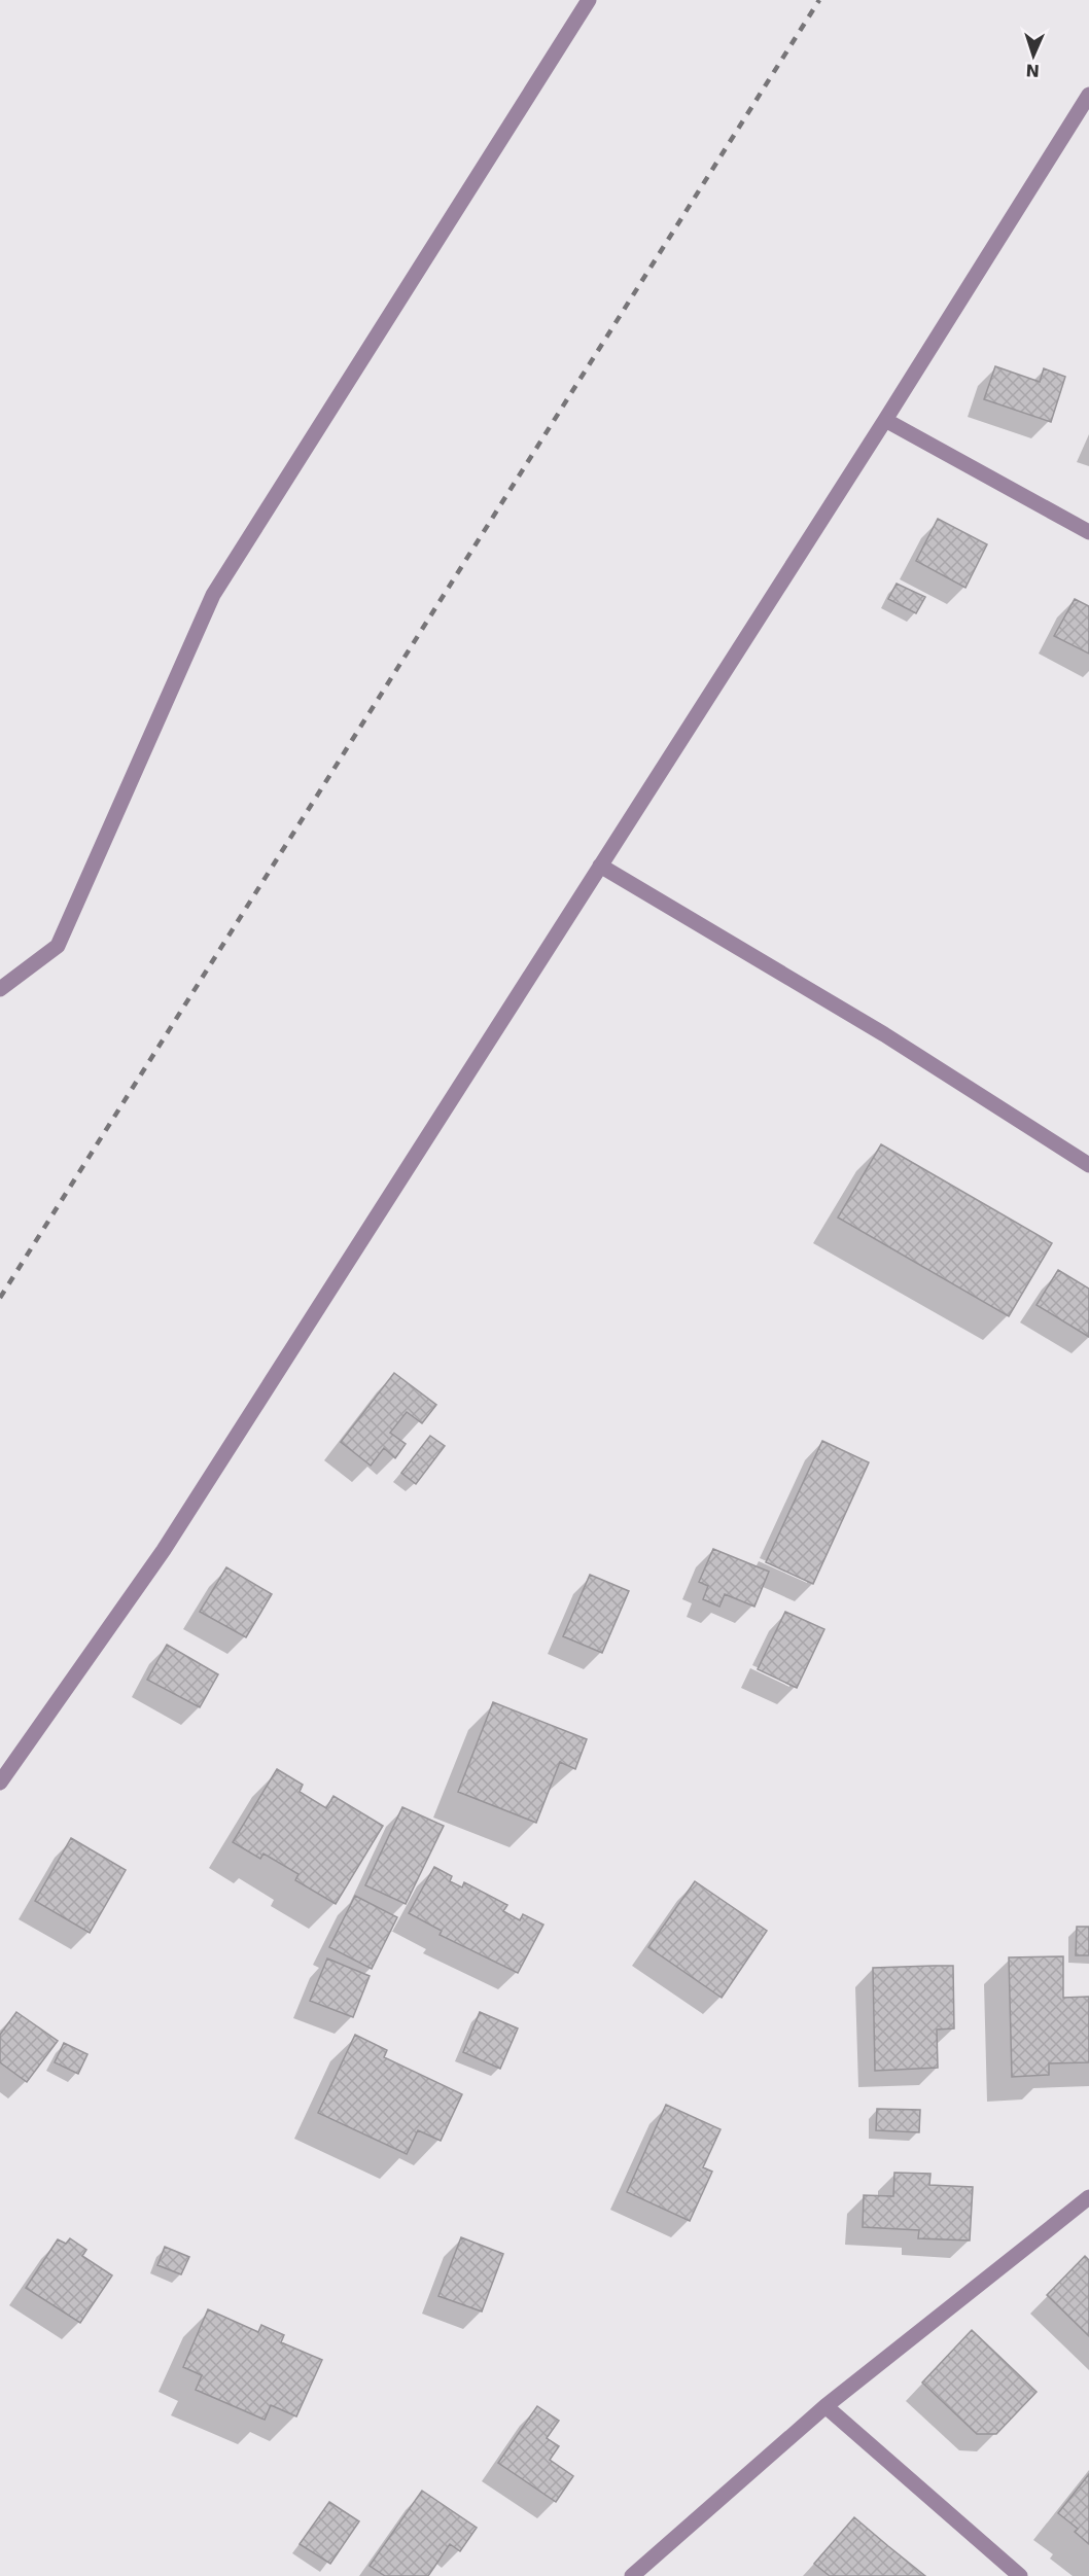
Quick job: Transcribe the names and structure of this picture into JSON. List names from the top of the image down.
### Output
{
  "north": "bottom"
}
